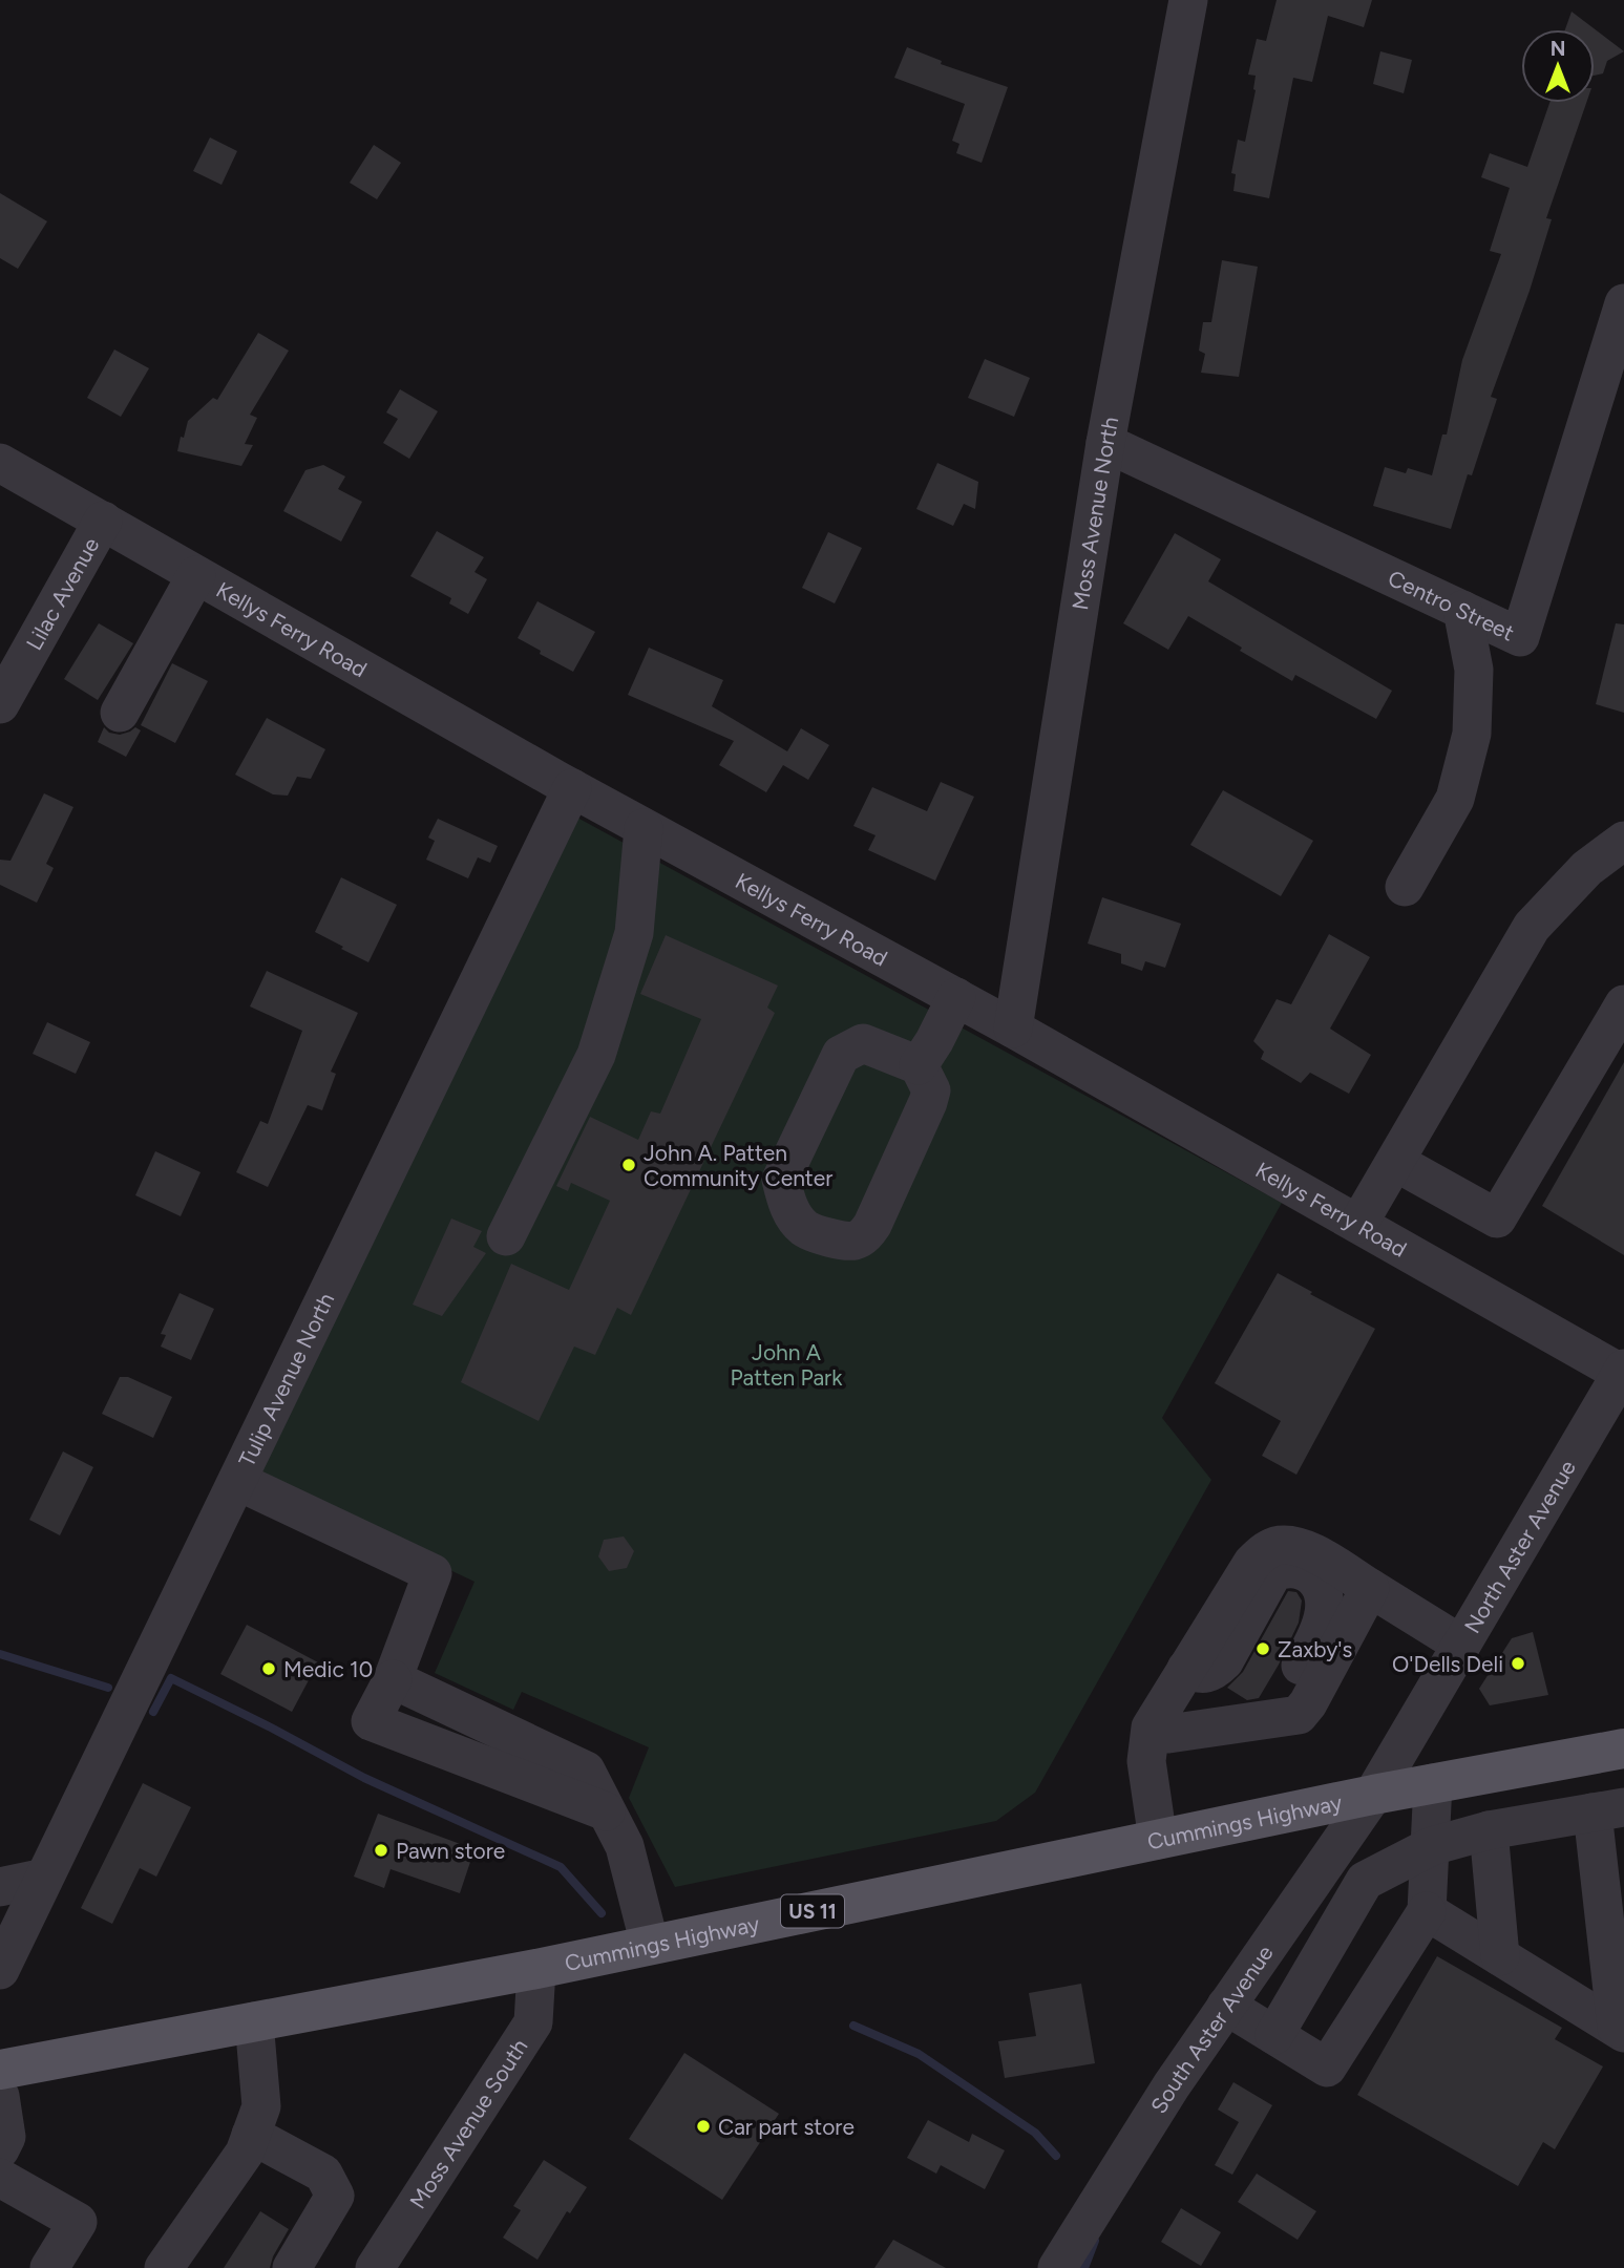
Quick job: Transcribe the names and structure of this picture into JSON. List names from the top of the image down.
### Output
{
  "streets": {
    "main road": ["Cummings Highway", "US 11"],
    "street": [
      "Moss Avenue North",
      "Lilac Avenue",
      "Centro Street",
      "Kellys Ferry Road",
      "Tulip Avenue North",
      "North Aster Avenue",
      "South Aster Avenue",
      "Moss Avenue South"
    ]
  },
  "crossings": [
    ["Moss Avenue North", "Centro Street"],
    ["Moss Avenue North", "Kellys Ferry Road"],
    ["Lilac Avenue", "Kellys Ferry Road"],
    ["Kellys Ferry Road", "Tulip Avenue North"],
    ["Kellys Ferry Road", "North Aster Avenue"],
    ["North Aster Avenue", "Cummings Highway"],
    ["North Aster Avenue", "South Aster Avenue"],
    ["Cummings Highway", "South Aster Avenue"],
    ["Cummings Highway", "Moss Avenue South"]
  ],
  "parks": ["John A Patten Park"],
  "places": [
    "John A. Patten Community Center",
    "Zaxby's",
    "O'Dells Deli",
    "Medic 10",
    "Pawn store",
    "Car part store"
  ],
  "north": "top"
}
